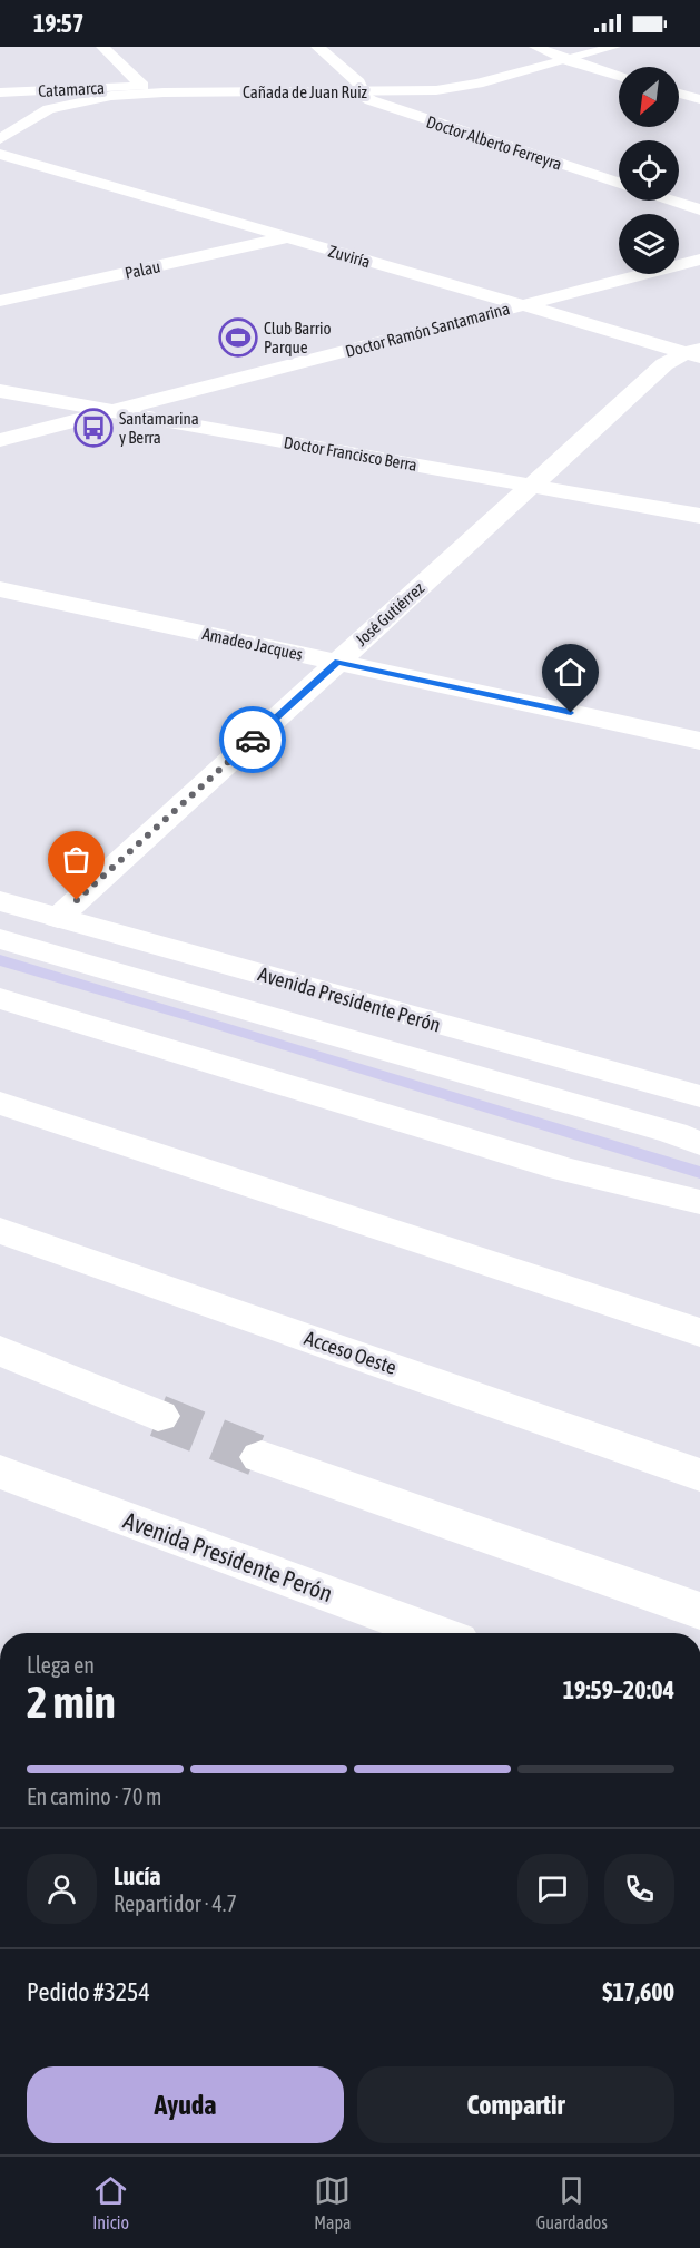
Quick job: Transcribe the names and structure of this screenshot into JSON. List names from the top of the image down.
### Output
{
  "streets": {
    "main road": [
      "Catamarca",
      "Cañada de Juan Ruiz",
      "Doctor Alberto Ferreyra",
      "Zuviría",
      "Palau",
      "Doctor Ramón Santamarina",
      "Doctor Francisco Berra",
      "José Gutiérrez",
      "Amadeo Jacques",
      "Avenida Presidente Perón",
      "Acceso Oeste"
    ]
  },
  "crossings": [
    ["Catamarca", "Cañada de Juan Ruiz"],
    ["Cañada de Juan Ruiz", "Doctor Alberto Ferreyra"],
    ["Zuviría", "Palau"],
    ["Zuviría", "Doctor Ramón Santamarina"],
    ["Zuviría", "José Gutiérrez"],
    ["Doctor Ramón Santamarina", "Doctor Francisco Berra"],
    ["Doctor Francisco Berra", "José Gutiérrez"],
    ["José Gutiérrez", "Amadeo Jacques"],
    ["José Gutiérrez", "Avenida Presidente Perón"]
  ],
  "places": {
    "sports": ["Club Barrio Parque"],
    "bus stop": ["Santamarina y Berra"]
  },
  "north": "bottom left",
  "page": {
    "status": "19:57",
    "heading": ["2 min", "Llega en", "19:59–20:04"],
    "panel": [
      "Lucía",
      "Repartidor · 4.7",
      "Pedido #3254",
      "$17,600"
    ],
    "bar": "En camino · 70 m",
    "buttons": ["Ayuda", "Compartir"],
    "tabs": ["Inicio", "Mapa", "Guardados"]
  }
}
